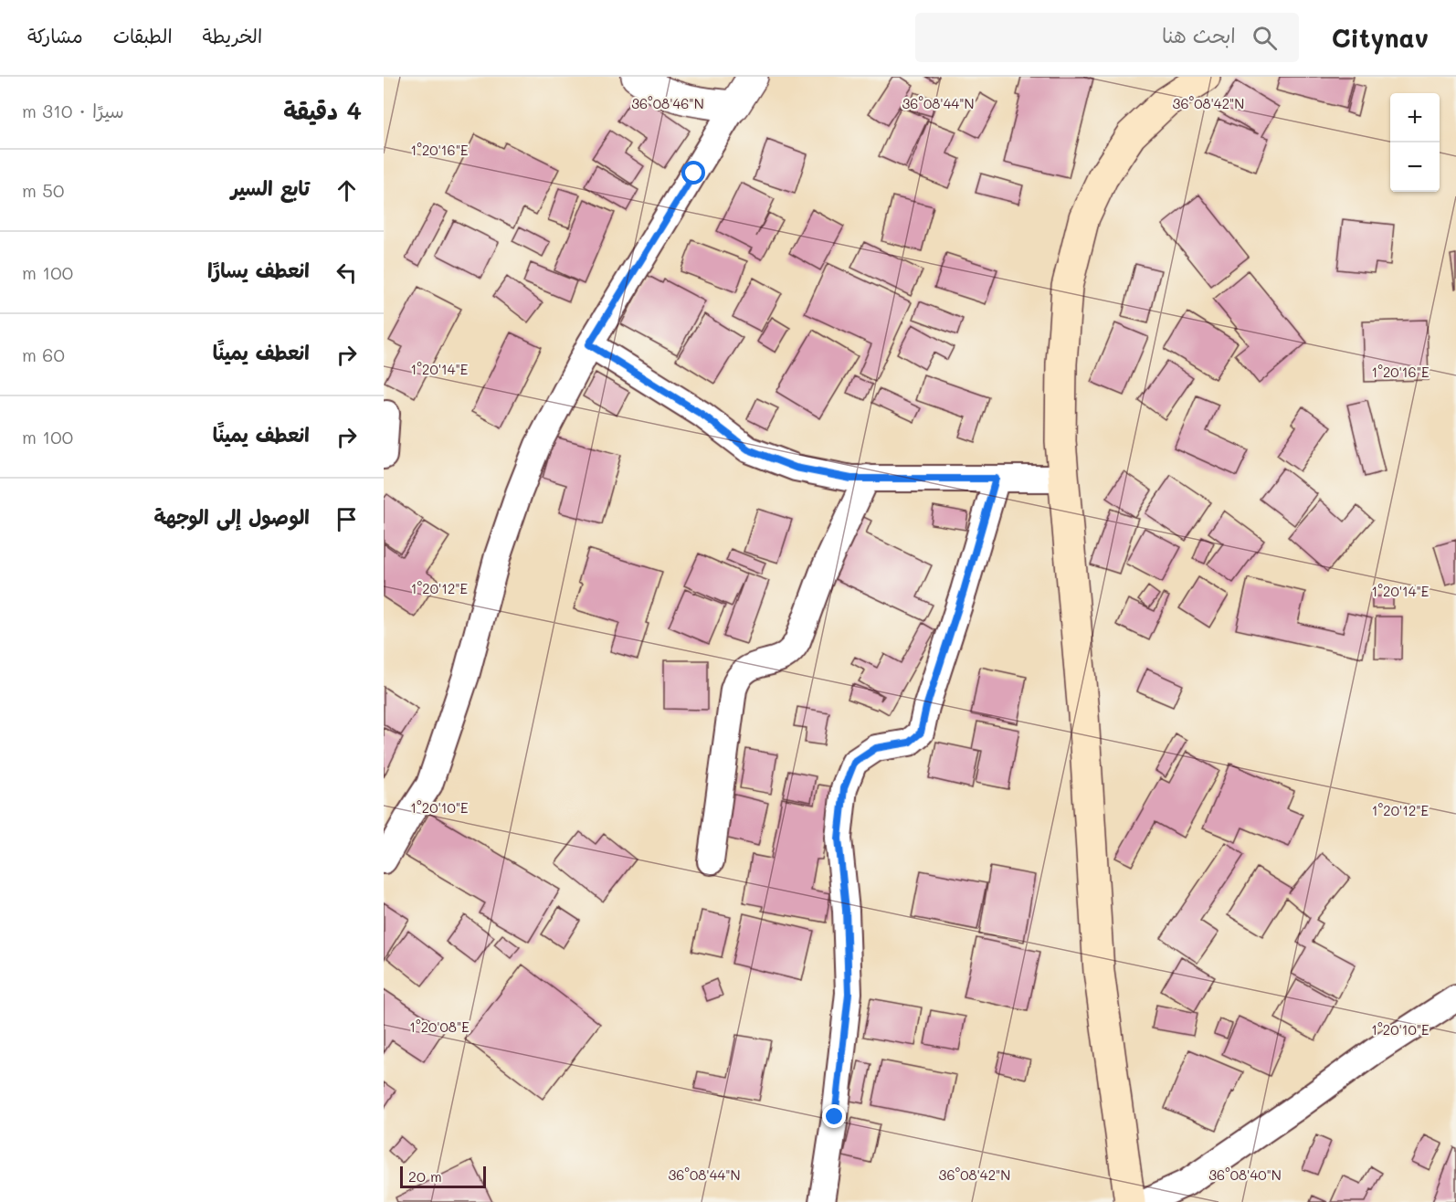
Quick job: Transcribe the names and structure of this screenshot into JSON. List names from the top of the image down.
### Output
{
  "scale_bar": "20 m",
  "page": {
    "header": "Citynav",
    "search": "ابحث هنا",
    "nav": ["الخريطة", "الطبقات", "مشاركة"],
    "heading": ["4 دقيقة", "سيرًا · 310 m"],
    "map_buttons": ["+", "−"],
    "list": [
      ["تابع السير", "50 m"],
      ["انعطف يسارًا", "100 m"],
      ["انعطف يمينًا", "60 m"],
      ["انعطف يمينًا", "100 m"],
      "الوصول إلى الوجهة"
    ],
    "scale": "20 m"
  },
  "coordinates": [
    "36°08'46\"N",
    "36°08'44\"N",
    "36°08'42\"N",
    "1°20'16\"E",
    "1°20'14\"E",
    "1°20'12\"E",
    "1°20'10\"E",
    "1°20'08\"E",
    "36°08'40\"N"
  ]
}
